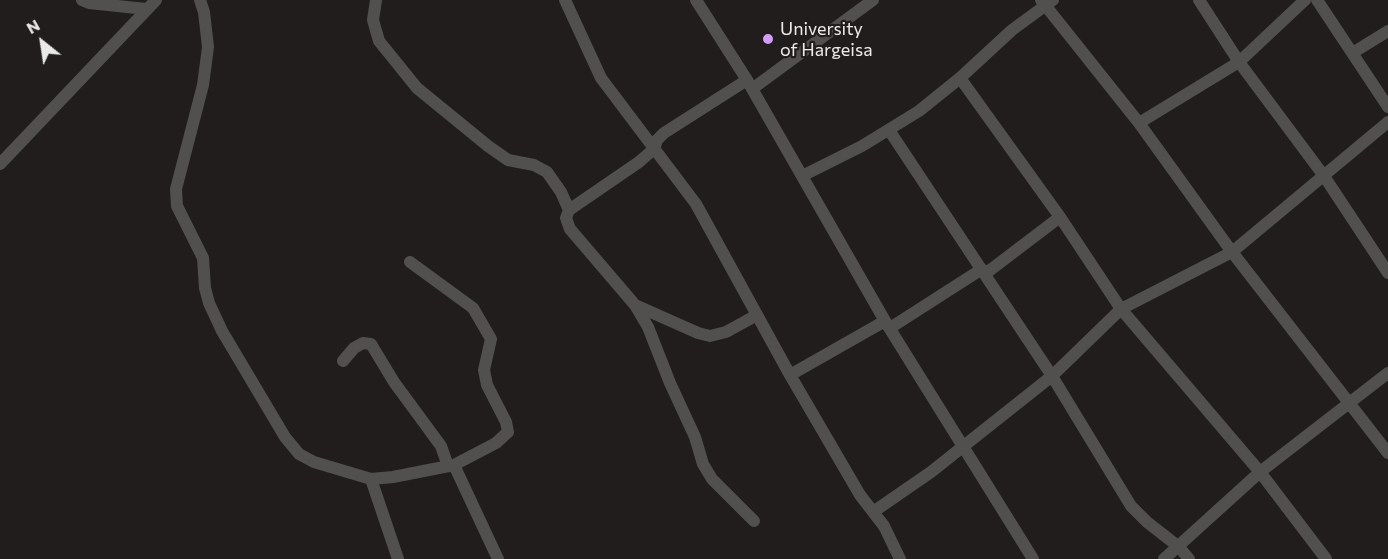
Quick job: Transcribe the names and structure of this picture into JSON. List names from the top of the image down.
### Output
{
  "places": ["University of Hargeisa"],
  "north": "top left"
}
